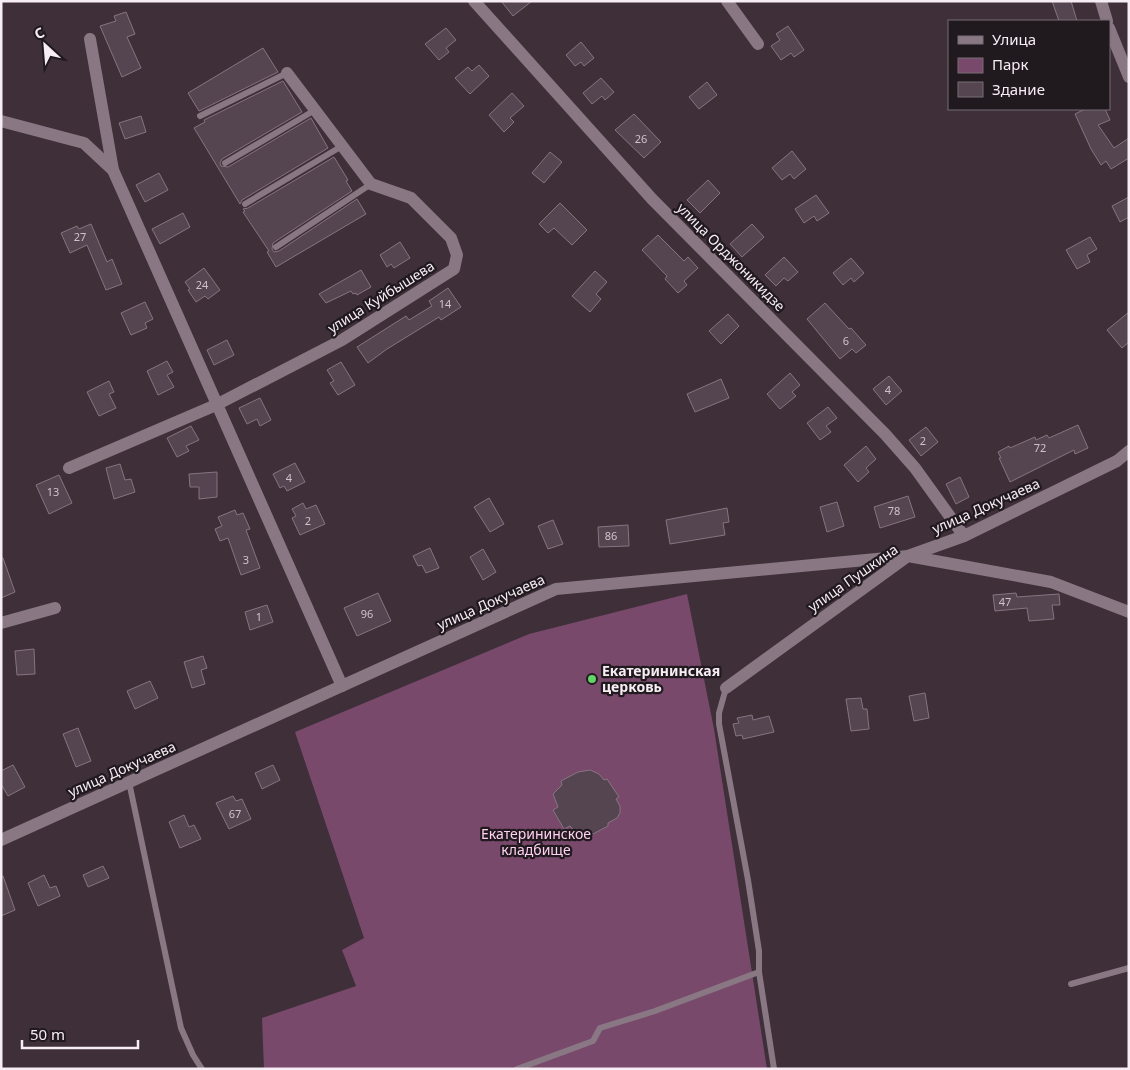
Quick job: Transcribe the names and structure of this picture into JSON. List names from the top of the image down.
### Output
{
  "streets": {
    "street": [
      "улица Орджоникидзе",
      "улица Куйбышева",
      "улица Докучаева",
      "улица Пушкина"
    ]
  },
  "crossings": [
    ["улица Орджоникидзе", "улица Докучаева"],
    ["улица Докучаева", "улица Пушкина"]
  ],
  "parks": ["Екатерининское кладбище"],
  "places": ["Екатерининская церковь"],
  "house_numbers": [
    "26",
    "27",
    "24",
    "14",
    "6",
    "4",
    "2",
    "72",
    "4",
    "13",
    "78",
    "2",
    "86",
    "3",
    "47",
    "96",
    "1",
    "67"
  ],
  "legend": ["Улица", "Парк", "Здание"],
  "scale_bar": "50 m",
  "north": "top left"
}
